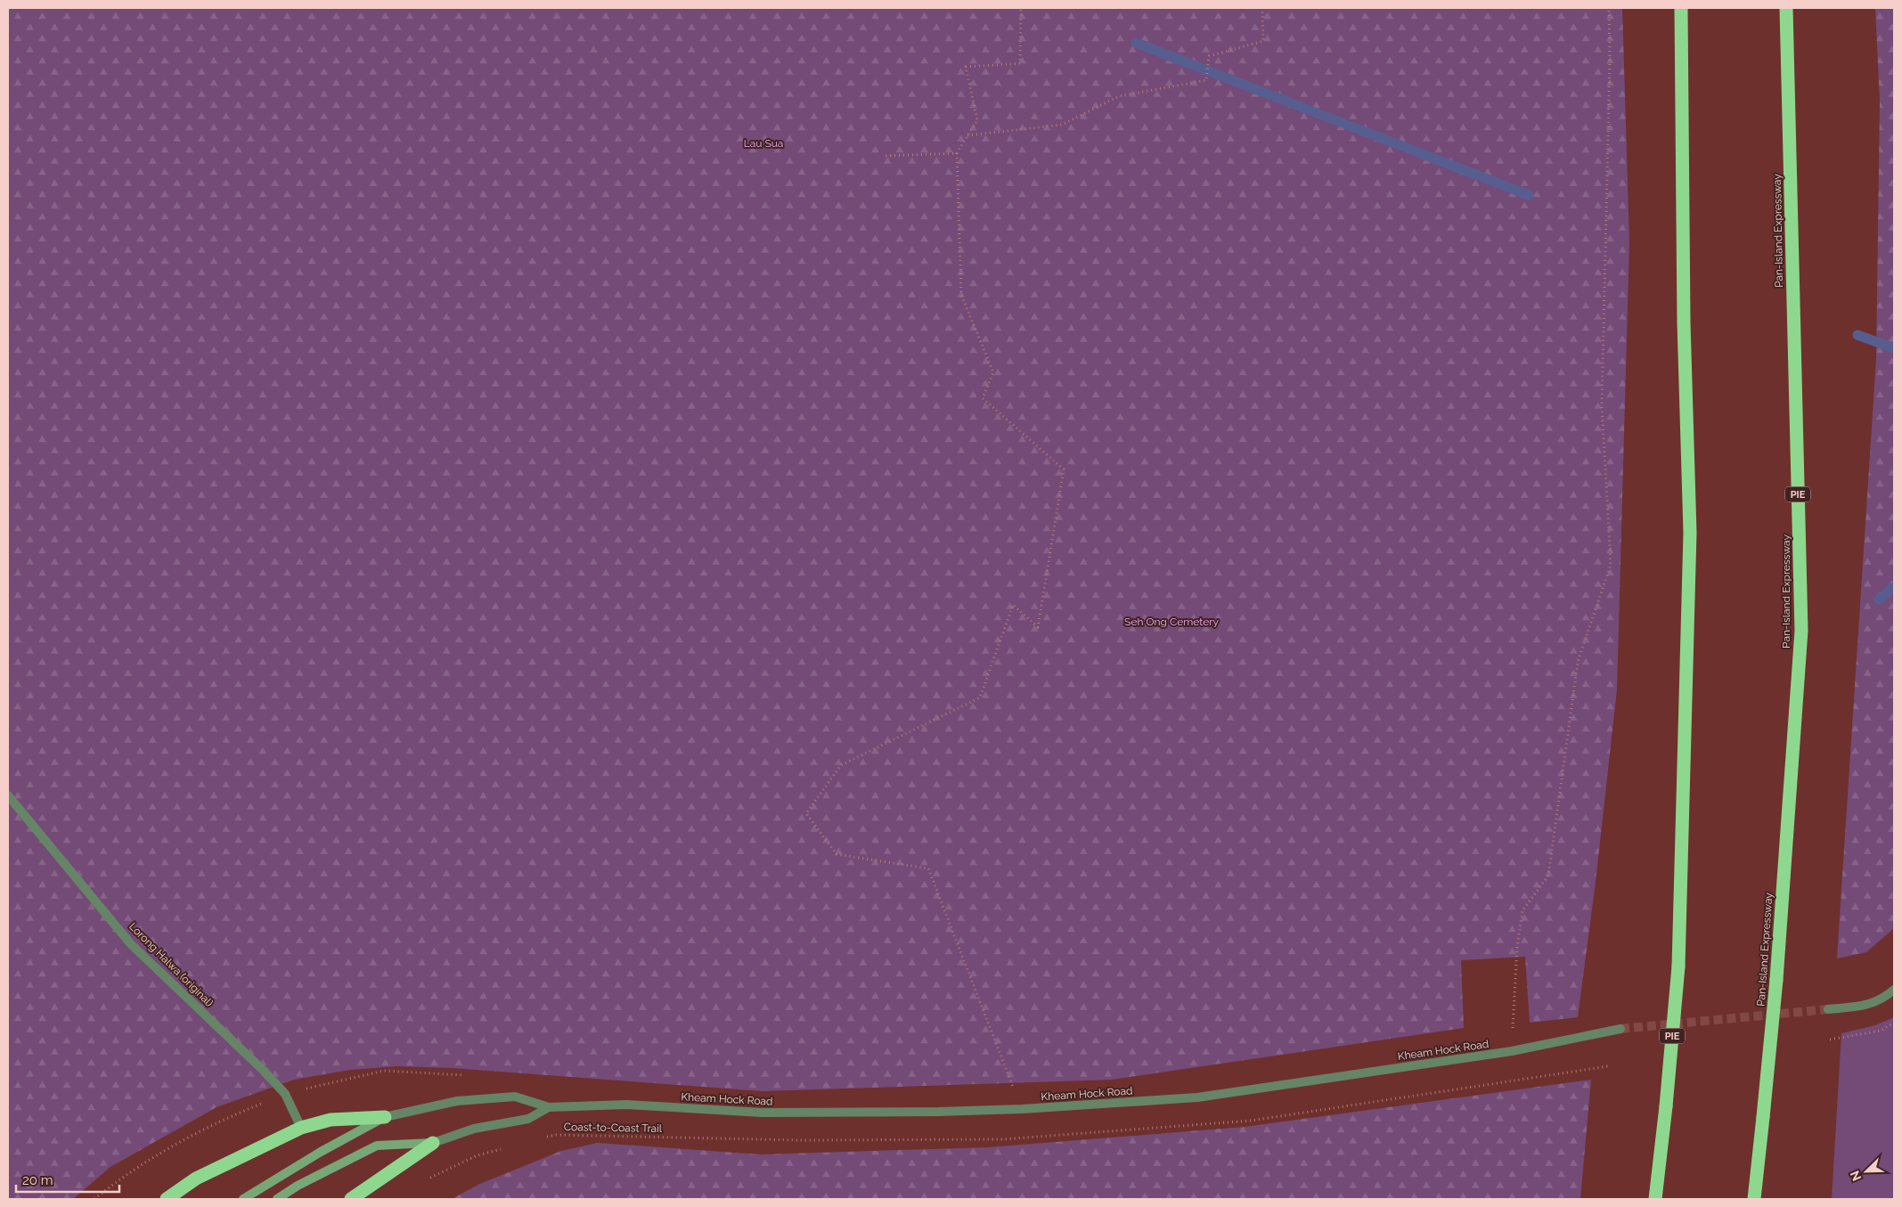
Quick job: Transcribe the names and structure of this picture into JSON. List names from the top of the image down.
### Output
{
  "streets": {
    "highway": ["Pan-Island Expressway", "PIE"],
    "street": ["Lorong Halwa (original)", "Kheam Hock Road"],
    "path": ["Coast-to-Coast Trail"]
  },
  "parks": ["Lau Sua", "Seh Ong Cemetery"],
  "scale_bar": "20 m",
  "north": "bottom left"
}
